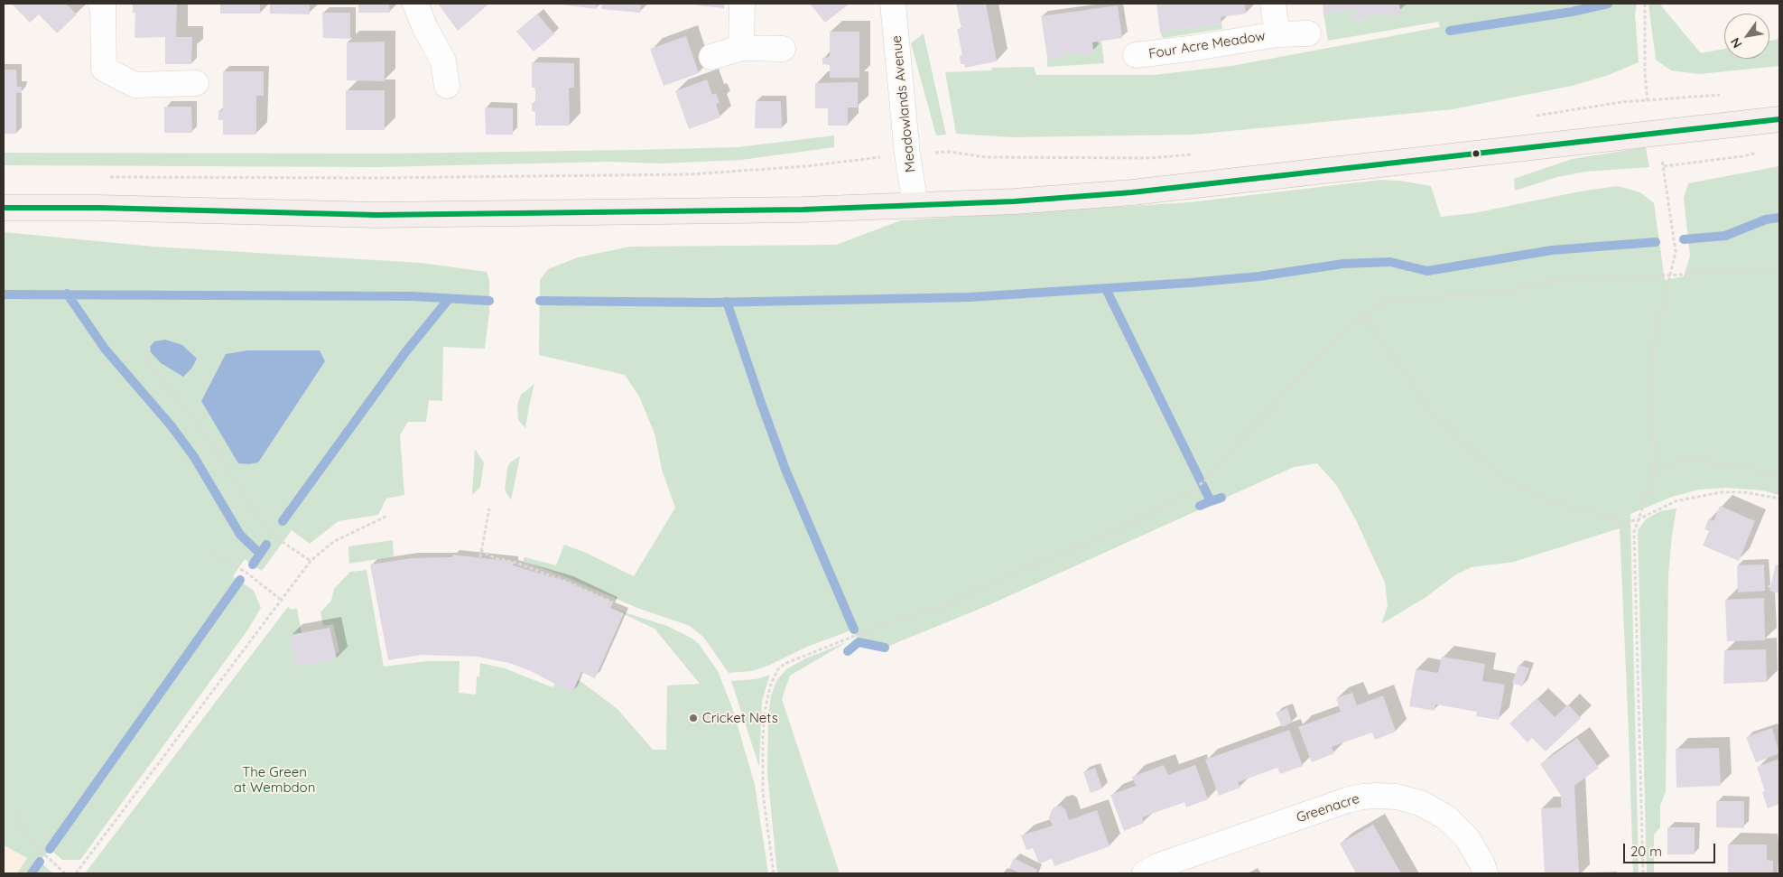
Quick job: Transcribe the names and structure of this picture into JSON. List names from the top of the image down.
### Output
{
  "streets": {
    "street": ["Four Acre Meadow", "Meadowlands Avenue", "Greenacre"]
  },
  "parks": ["The Green at Wembdon"],
  "places": ["Cricket Nets"],
  "scale_bar": "20 m",
  "north": "bottom left"
}
